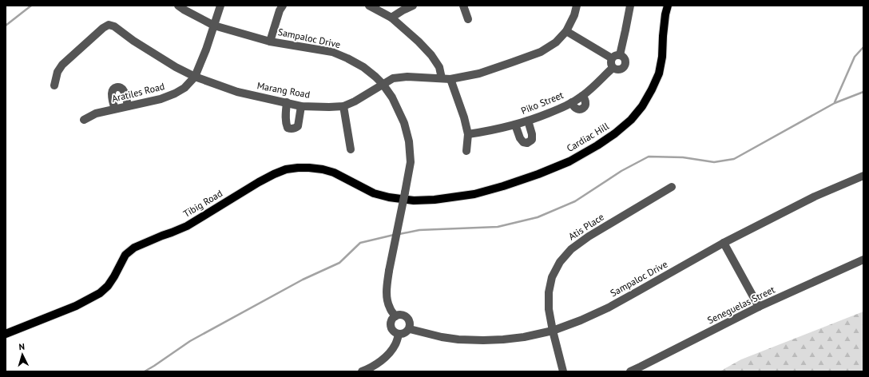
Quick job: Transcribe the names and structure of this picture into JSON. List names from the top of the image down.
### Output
{
  "streets": {
    "main road": ["Cardiac Hill", "Tibig Road"],
    "street": [
      "Sampaloc Drive",
      "Marang Road",
      "Aratiles Road",
      "Piko Street",
      "Atis Place",
      "Seneguelas Street"
    ]
  },
  "crossings": [
    ["Sampaloc Drive", "Marang Road"],
    ["Sampaloc Drive", "Aratiles Road"],
    ["Sampaloc Drive", "Atis Place"],
    ["Marang Road", "Aratiles Road"],
    ["Cardiac Hill", "Tibig Road"]
  ],
  "north": "top"
}
